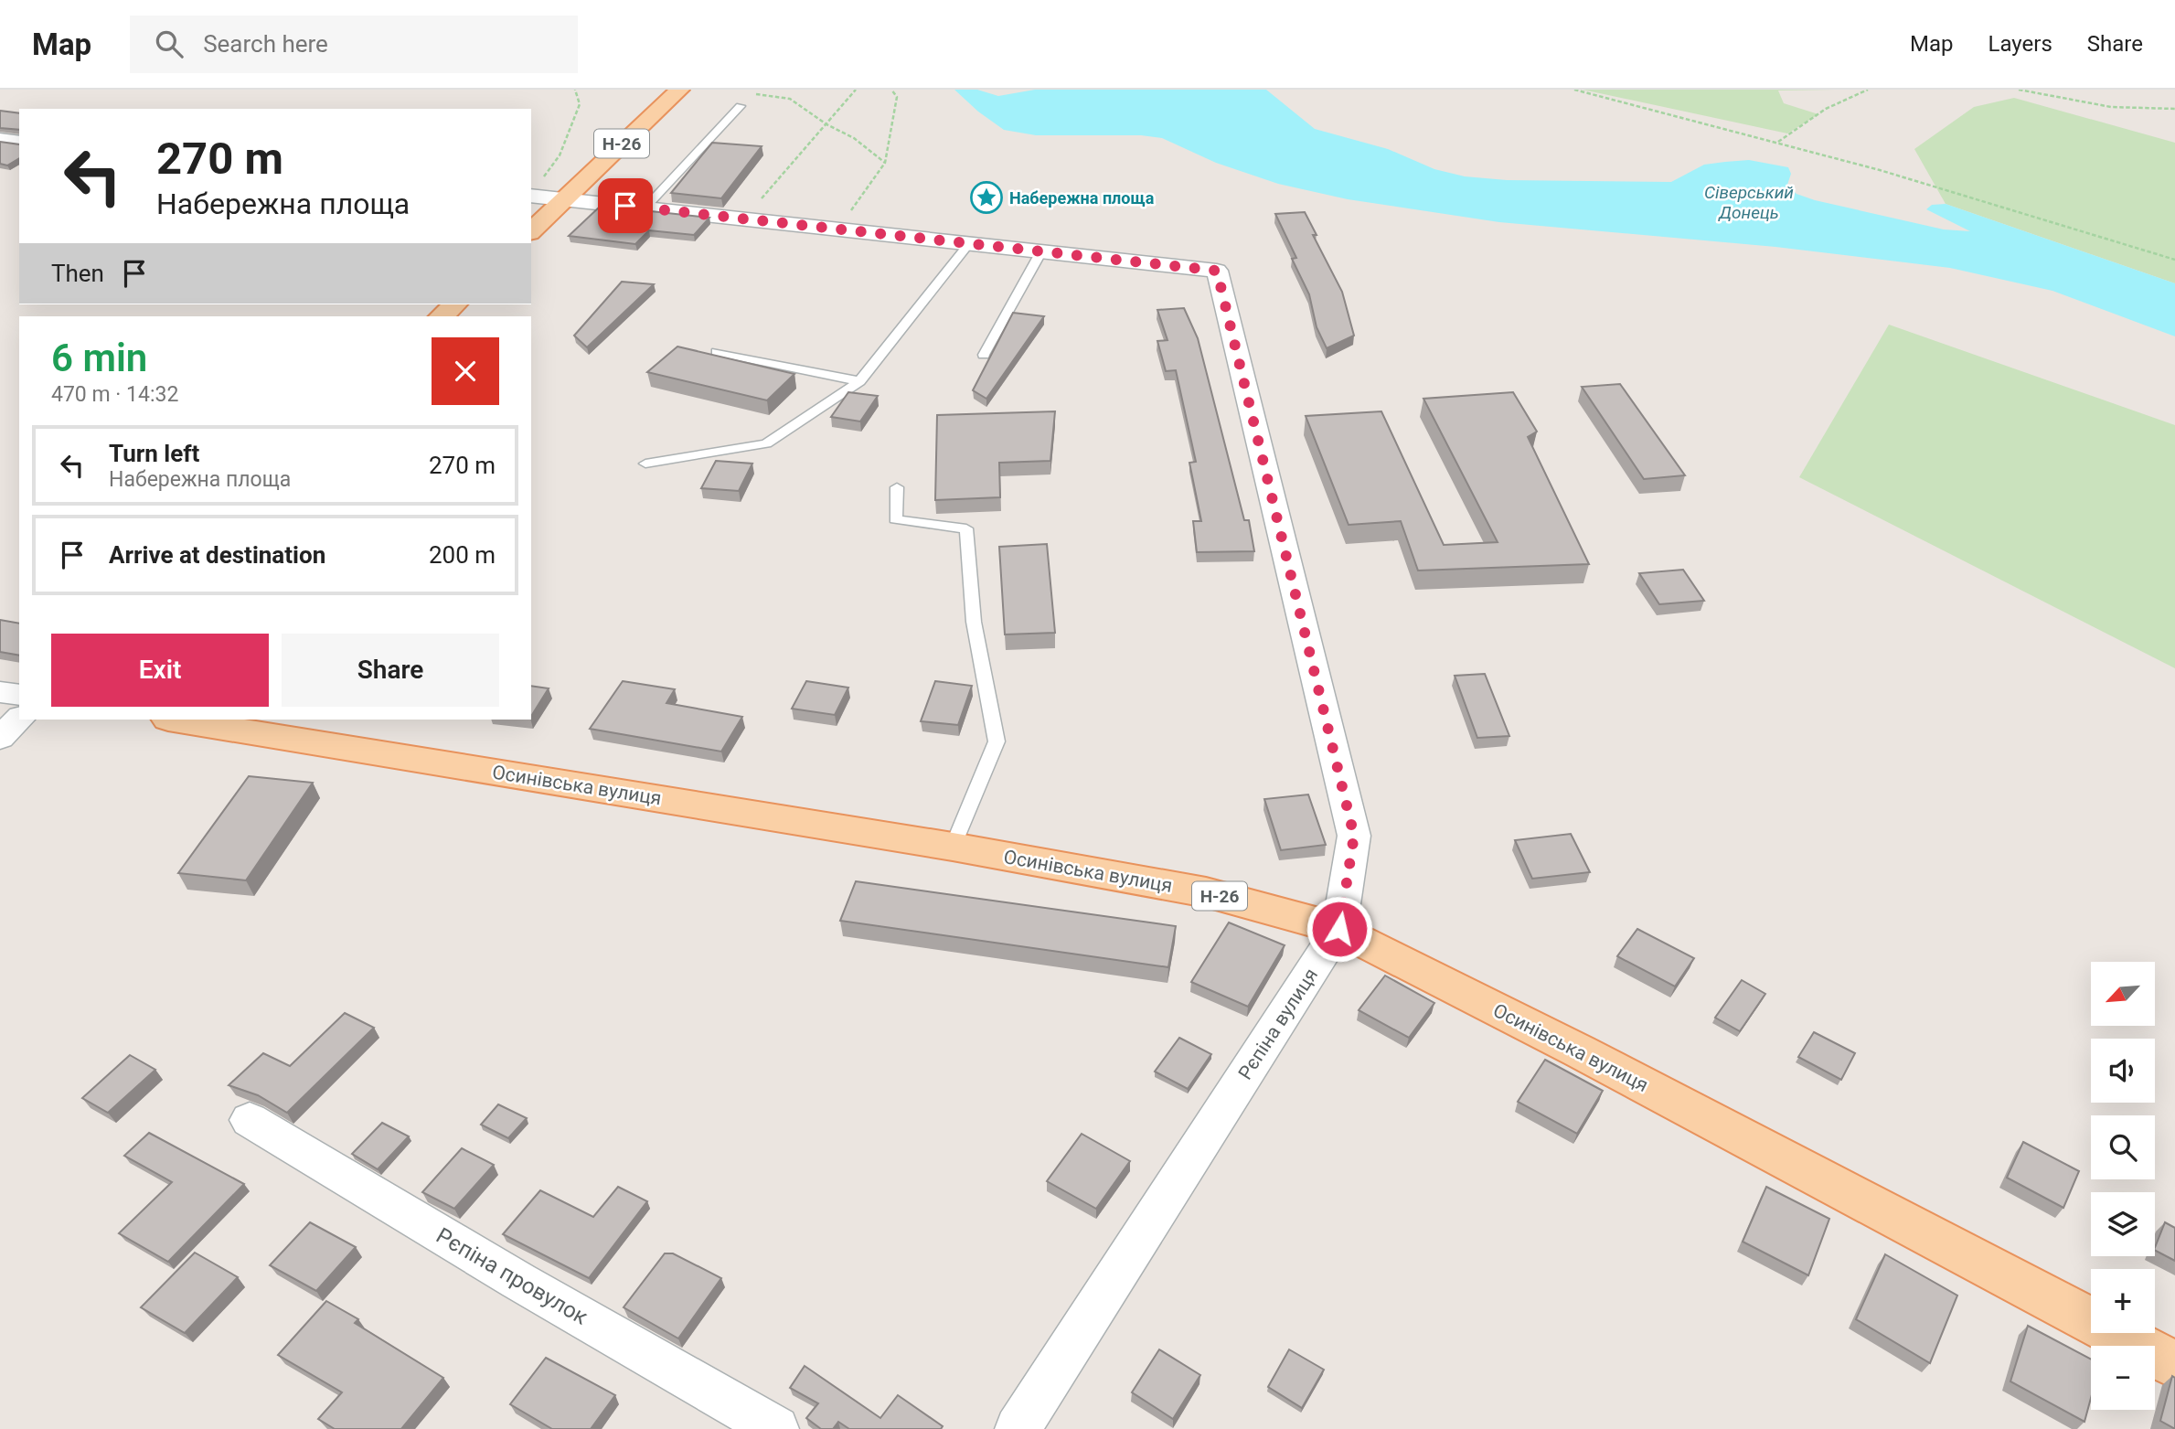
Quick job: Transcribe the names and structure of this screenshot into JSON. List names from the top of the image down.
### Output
{
  "streets": {
    "main road": ["Н-26", "Осинівська вулиця"],
    "street": ["Рєпіна вулиця", "Рєпіна провулок"]
  },
  "crossings": [
    ["Осинівська вулиця", "Рєпіна вулиця"]
  ],
  "water": ["Сіверський Донець"],
  "places": {
    "place": ["Набережна площа"]
  },
  "north": "bottom left",
  "page": {
    "header": "Map",
    "search": "Search here",
    "nav": ["Map", "Layers", "Share"],
    "turn": ["270 m", "Набережна площа"],
    "then": "Then",
    "heading": ["6 min", "470 m · 14:32"],
    "list": [
      {
        "name": "Turn left",
        "note": "Набережна площа",
        "value": "270 m"
      },
      {
        "name": "Arrive at destination",
        "value": "200 m"
      }
    ],
    "buttons": ["Exit", "Share"],
    "map_buttons": ["+", "−"]
  }
}
